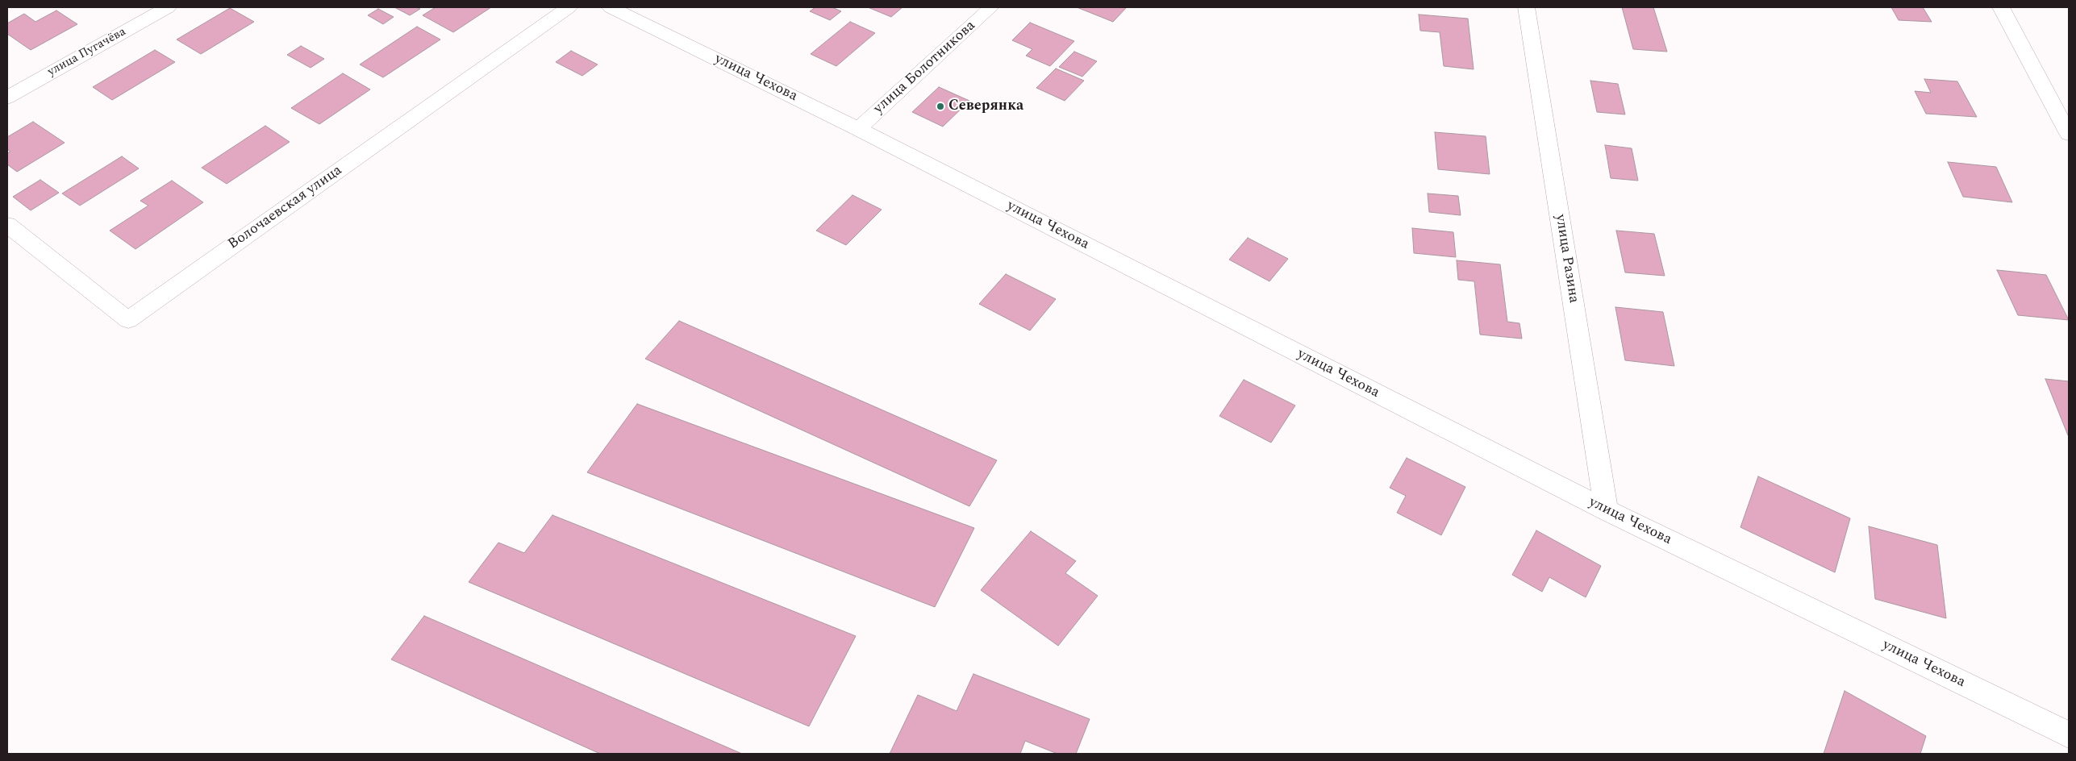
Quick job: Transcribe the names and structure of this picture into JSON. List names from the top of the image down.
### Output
{
  "streets": {
    "street": [
      "улица Пугачёва",
      "улица Болотникова",
      "улица Чехова",
      "Волочаевская улица",
      "улица Разина"
    ]
  },
  "crossings": [
    ["улица Болотникова", "улица Чехова"],
    ["улица Чехова", "улица Разина"]
  ],
  "places": ["Северянка"]
}
